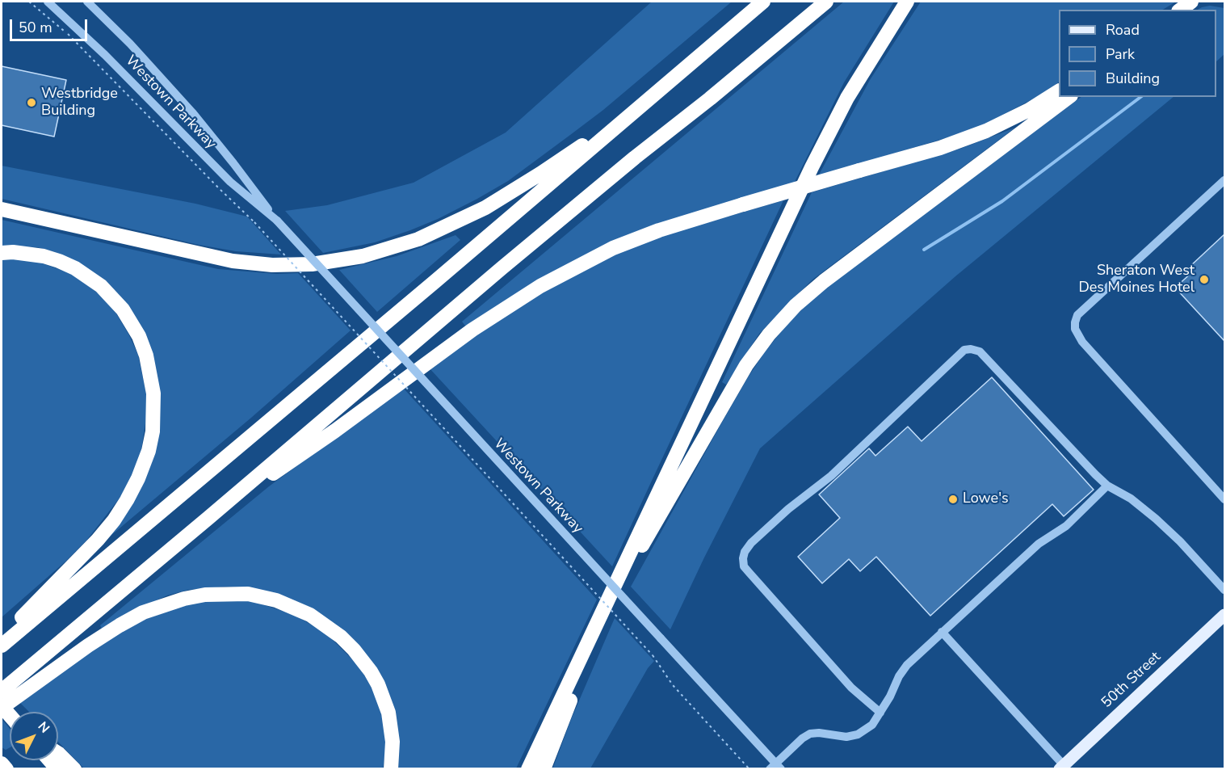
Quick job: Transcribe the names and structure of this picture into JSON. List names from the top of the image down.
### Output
{
  "streets": {
    "main road": ["50th Street"],
    "street": ["Westown Parkway"]
  },
  "places": ["Westbridge Building", "Sheraton West Des Moines Hotel", "Lowe's"],
  "legend": ["Road", "Park", "Building"],
  "scale_bar": "50 m",
  "north": "top right"
}
